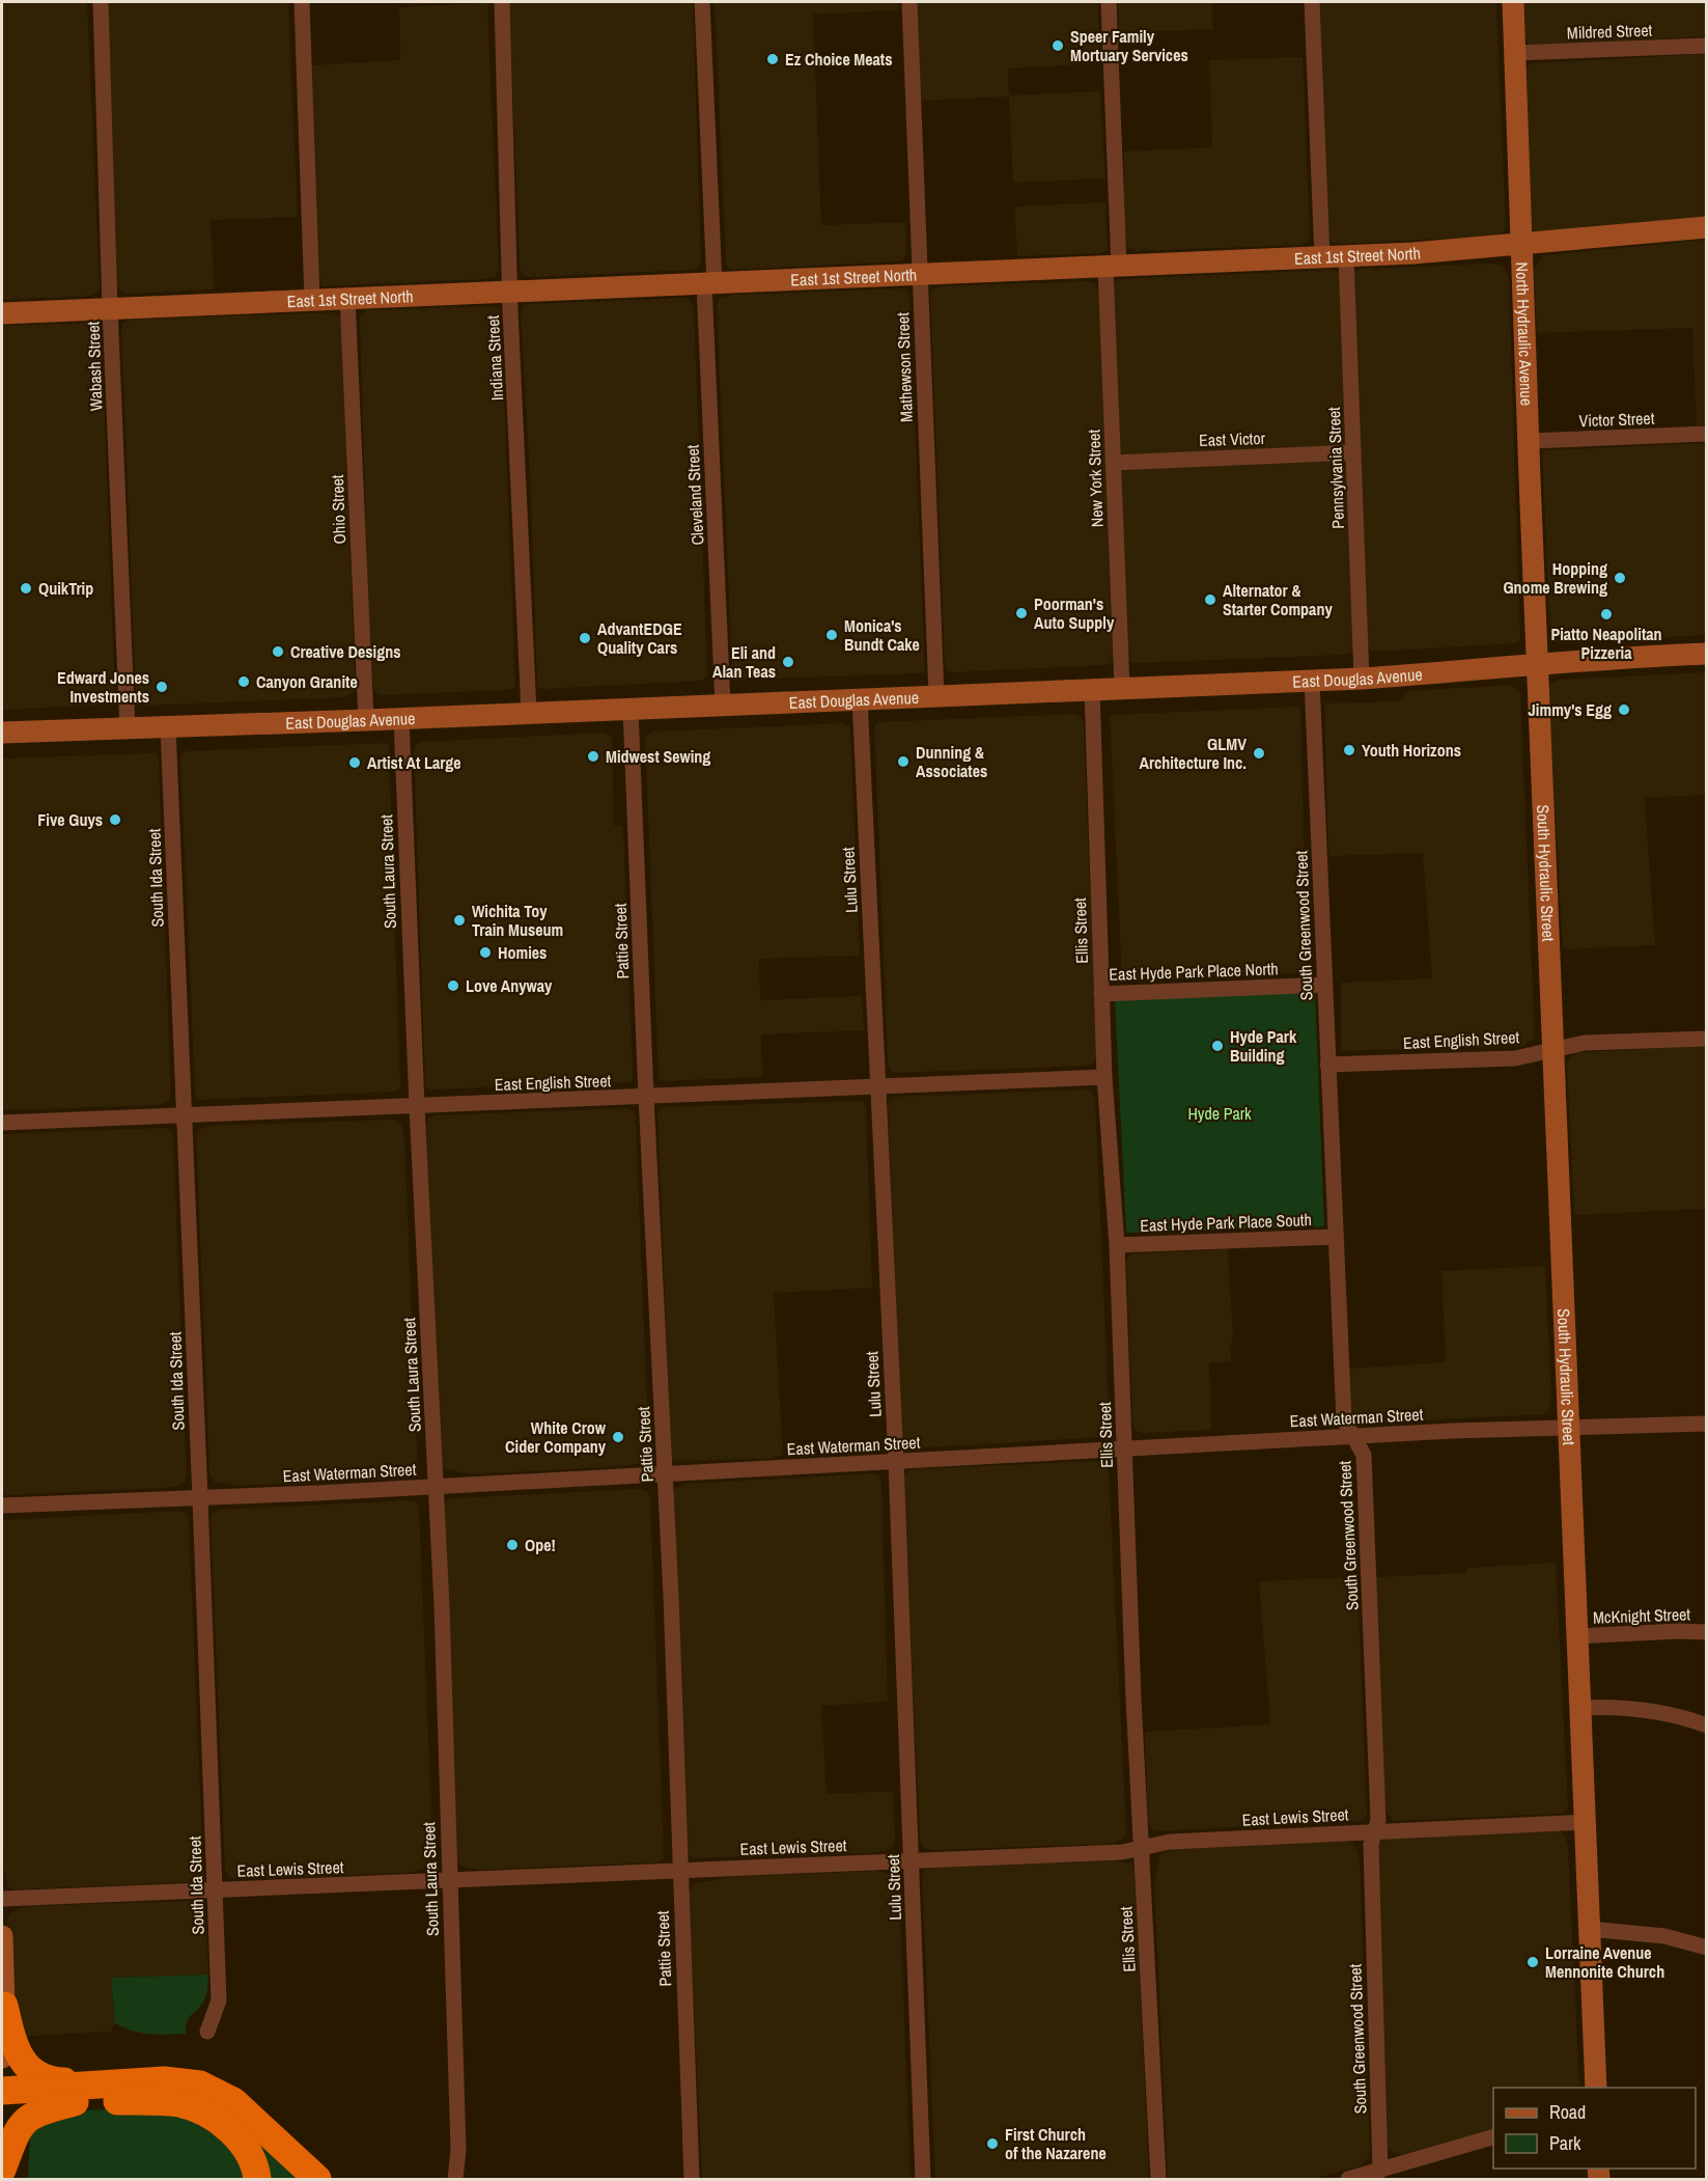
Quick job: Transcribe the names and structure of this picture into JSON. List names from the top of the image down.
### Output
{
  "streets": {
    "street": [
      "Mildred Street",
      "East 1st Street North",
      "North Hydraulic Avenue",
      "Indiana Street",
      "Wabash Street",
      "Mathewson Street",
      "Victor Street",
      "East Victor",
      "Pennsylvania Street",
      "New York Street",
      "Cleveland Street",
      "Ohio Street",
      "East Douglas Avenue",
      "South Laura Street",
      "South Hydraulic Street",
      "South Ida Street",
      "Lulu Street",
      "South Greenwood Street",
      "Ellis Street",
      "Pattie Street",
      "East Hyde Park Place North",
      "East English Street",
      "East Hyde Park Place South",
      "East Waterman Street",
      "McKnight Street",
      "East Lewis Street"
    ]
  },
  "crossings": [
    ["Mildred Street", "North Hydraulic Avenue"],
    ["East 1st Street North", "North Hydraulic Avenue"],
    ["East 1st Street North", "Indiana Street"],
    ["East 1st Street North", "Wabash Street"],
    ["East 1st Street North", "Mathewson Street"],
    ["East 1st Street North", "Pennsylvania Street"],
    ["East 1st Street North", "New York Street"],
    ["East 1st Street North", "Cleveland Street"],
    ["East 1st Street North", "Ohio Street"],
    ["North Hydraulic Avenue", "Victor Street"],
    ["North Hydraulic Avenue", "East Douglas Avenue"],
    ["North Hydraulic Avenue", "South Hydraulic Street"],
    ["Indiana Street", "East Douglas Avenue"],
    ["Wabash Street", "East Douglas Avenue"],
    ["Mathewson Street", "East Douglas Avenue"],
    ["East Victor", "Pennsylvania Street"],
    ["East Victor", "New York Street"],
    ["Pennsylvania Street", "East Douglas Avenue"],
    ["New York Street", "East Douglas Avenue"],
    ["Cleveland Street", "East Douglas Avenue"],
    ["Ohio Street", "East Douglas Avenue"],
    ["East Douglas Avenue", "South Laura Street"],
    ["East Douglas Avenue", "South Hydraulic Street"],
    ["East Douglas Avenue", "South Ida Street"],
    ["East Douglas Avenue", "Lulu Street"],
    ["East Douglas Avenue", "South Greenwood Street"],
    ["East Douglas Avenue", "Ellis Street"],
    ["East Douglas Avenue", "Pattie Street"],
    ["South Laura Street", "East English Street"],
    ["South Laura Street", "East Waterman Street"],
    ["South Laura Street", "East Lewis Street"],
    ["South Hydraulic Street", "East English Street"],
    ["South Hydraulic Street", "East Waterman Street"],
    ["South Hydraulic Street", "McKnight Street"],
    ["South Hydraulic Street", "East Lewis Street"],
    ["South Ida Street", "East English Street"],
    ["South Ida Street", "East Waterman Street"],
    ["South Ida Street", "East Lewis Street"],
    ["Lulu Street", "East English Street"],
    ["Lulu Street", "East Waterman Street"],
    ["Lulu Street", "East Lewis Street"],
    ["South Greenwood Street", "East Hyde Park Place North"],
    ["South Greenwood Street", "East English Street"],
    ["South Greenwood Street", "East Hyde Park Place South"],
    ["South Greenwood Street", "East Waterman Street"],
    ["South Greenwood Street", "East Lewis Street"],
    ["Ellis Street", "East Hyde Park Place North"],
    ["Ellis Street", "East English Street"],
    ["Ellis Street", "East Hyde Park Place South"],
    ["Ellis Street", "East Waterman Street"],
    ["Ellis Street", "East Lewis Street"],
    ["Pattie Street", "East English Street"],
    ["Pattie Street", "East Waterman Street"],
    ["Pattie Street", "East Lewis Street"]
  ],
  "parks": ["Hyde Park"],
  "places": [
    "Speer Family Mortuary Services",
    "Ez Choice Meats",
    "Hopping Gnome Brewing",
    "QuikTrip",
    "Alternator & Starter Company",
    "Poorman's Auto Supply",
    "Piatto Neapolitan Pizzeria",
    "Monica's Bundt Cake",
    "AdvantEDGE Quality Cars",
    "Creative Designs",
    "Eli and Alan Teas",
    "Canyon Granite",
    "Edward Jones Investments",
    "Jimmy's Egg",
    "Youth Horizons",
    "GLMV Architecture Inc.",
    "Midwest Sewing",
    "Dunning & Associates",
    "Artist At Large",
    "Five Guys",
    "Wichita Toy Train Museum",
    "Homies",
    "Love Anyway",
    "Hyde Park Building",
    "White Crow Cider Company",
    "Ope!",
    "Lorraine Avenue Mennonite Church",
    "First Church of the Nazarene"
  ],
  "legend": ["Road", "Park"]
}
